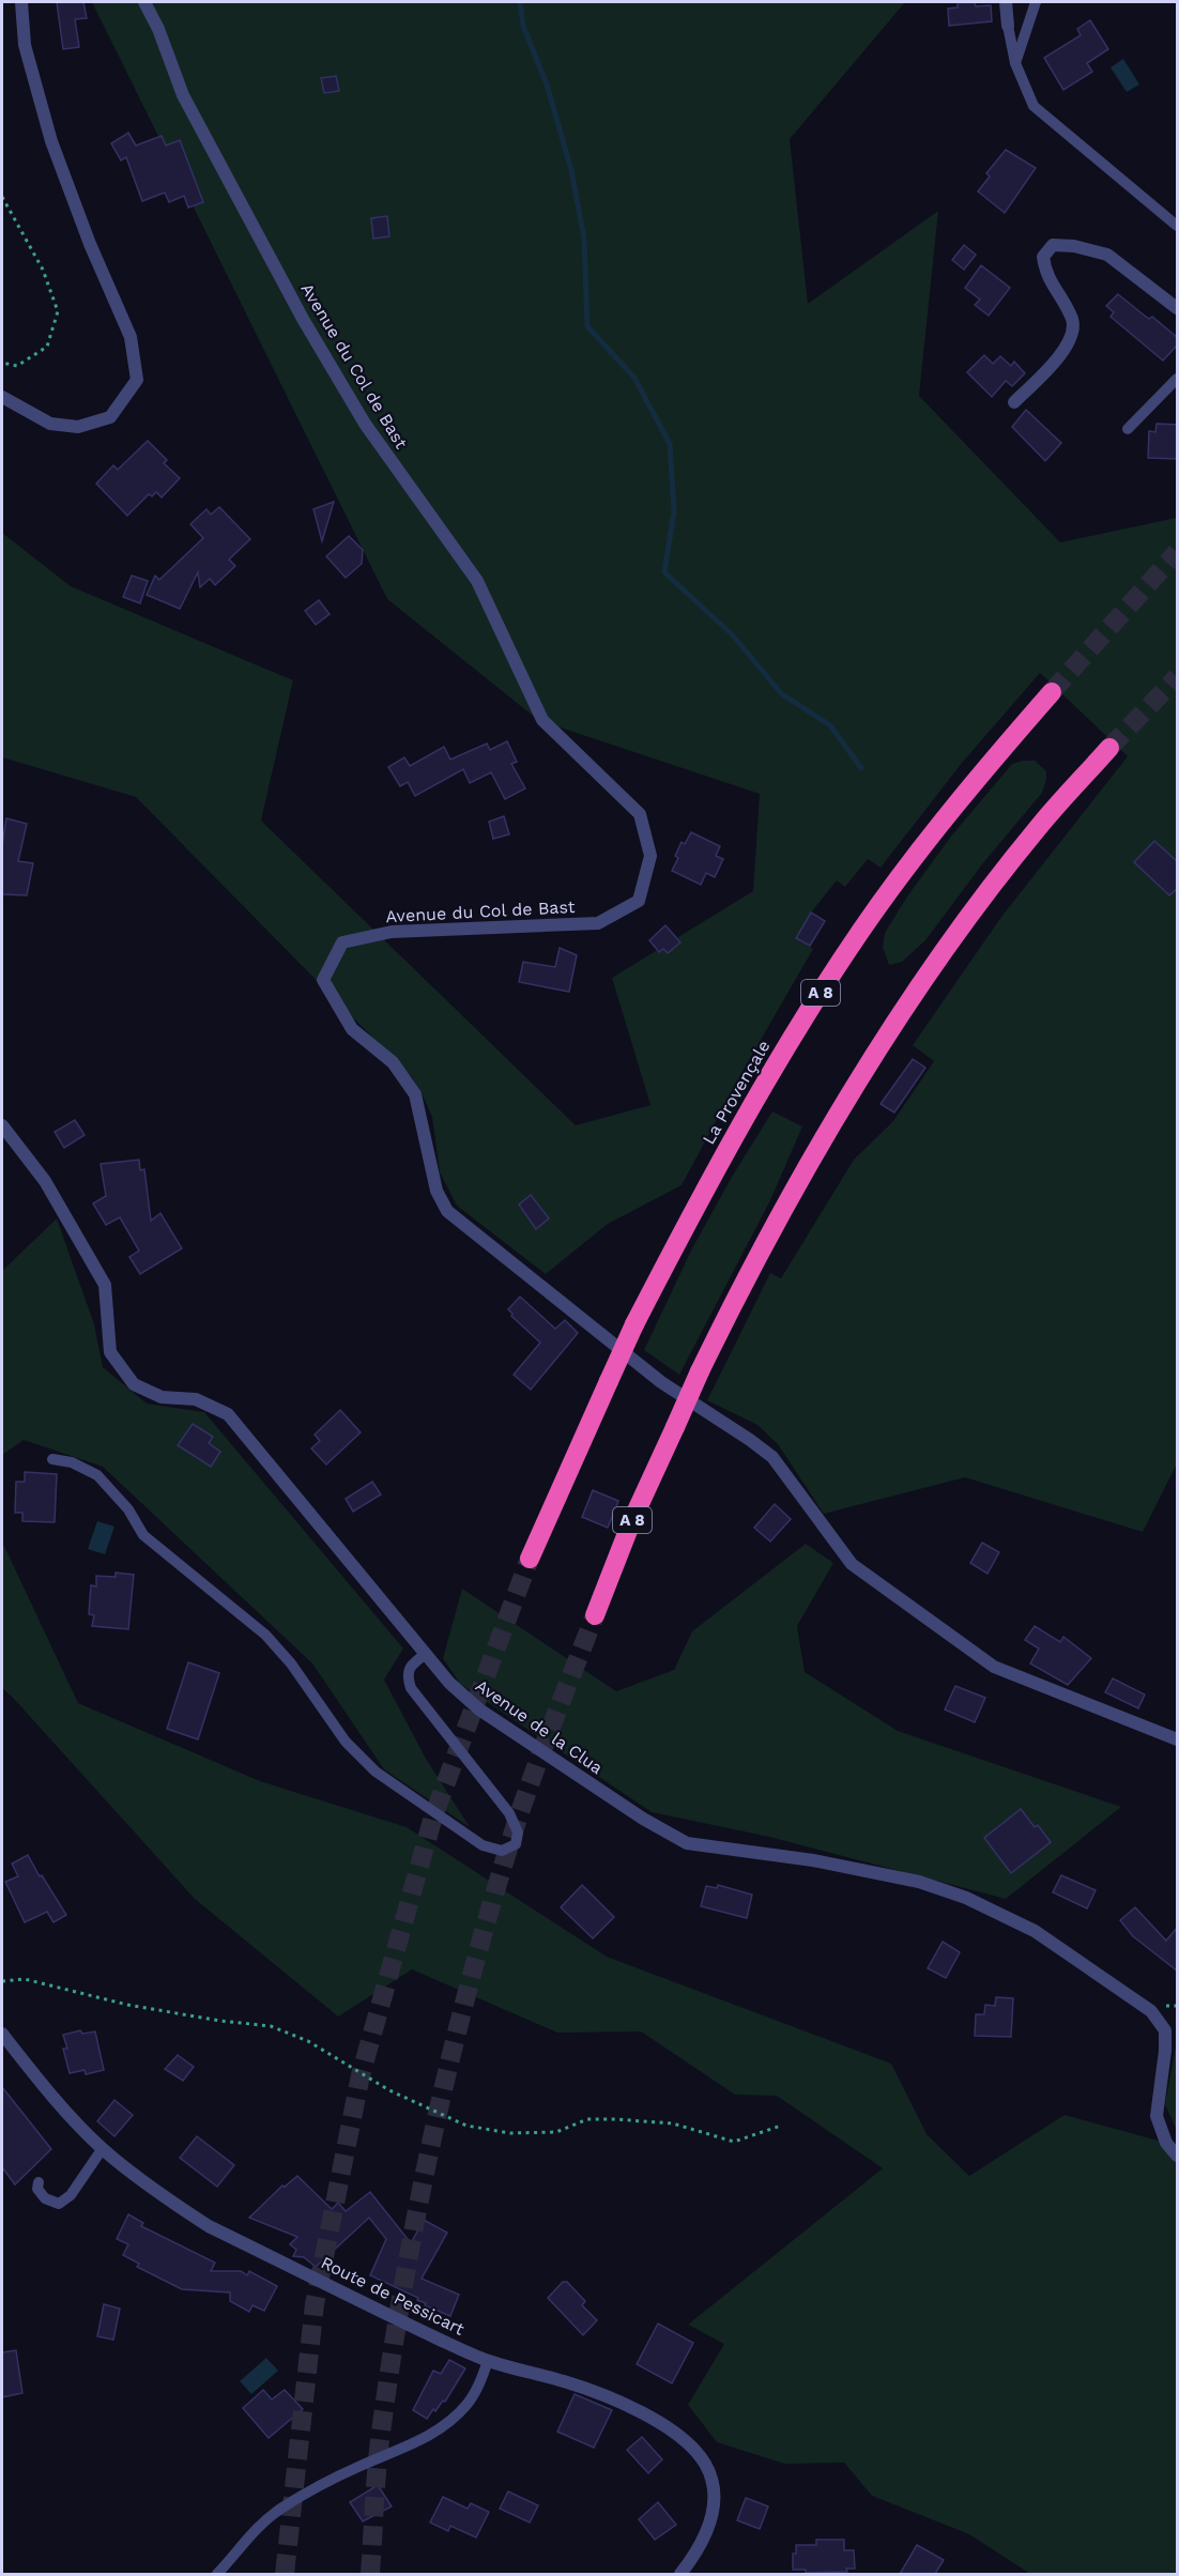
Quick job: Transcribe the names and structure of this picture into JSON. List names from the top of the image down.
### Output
{
  "streets": {
    "highway": ["A 8", "La Provençale"],
    "street": ["Avenue du Col de Bast", "Avenue de la Clua", "Route de Pessicart"]
  }
}
